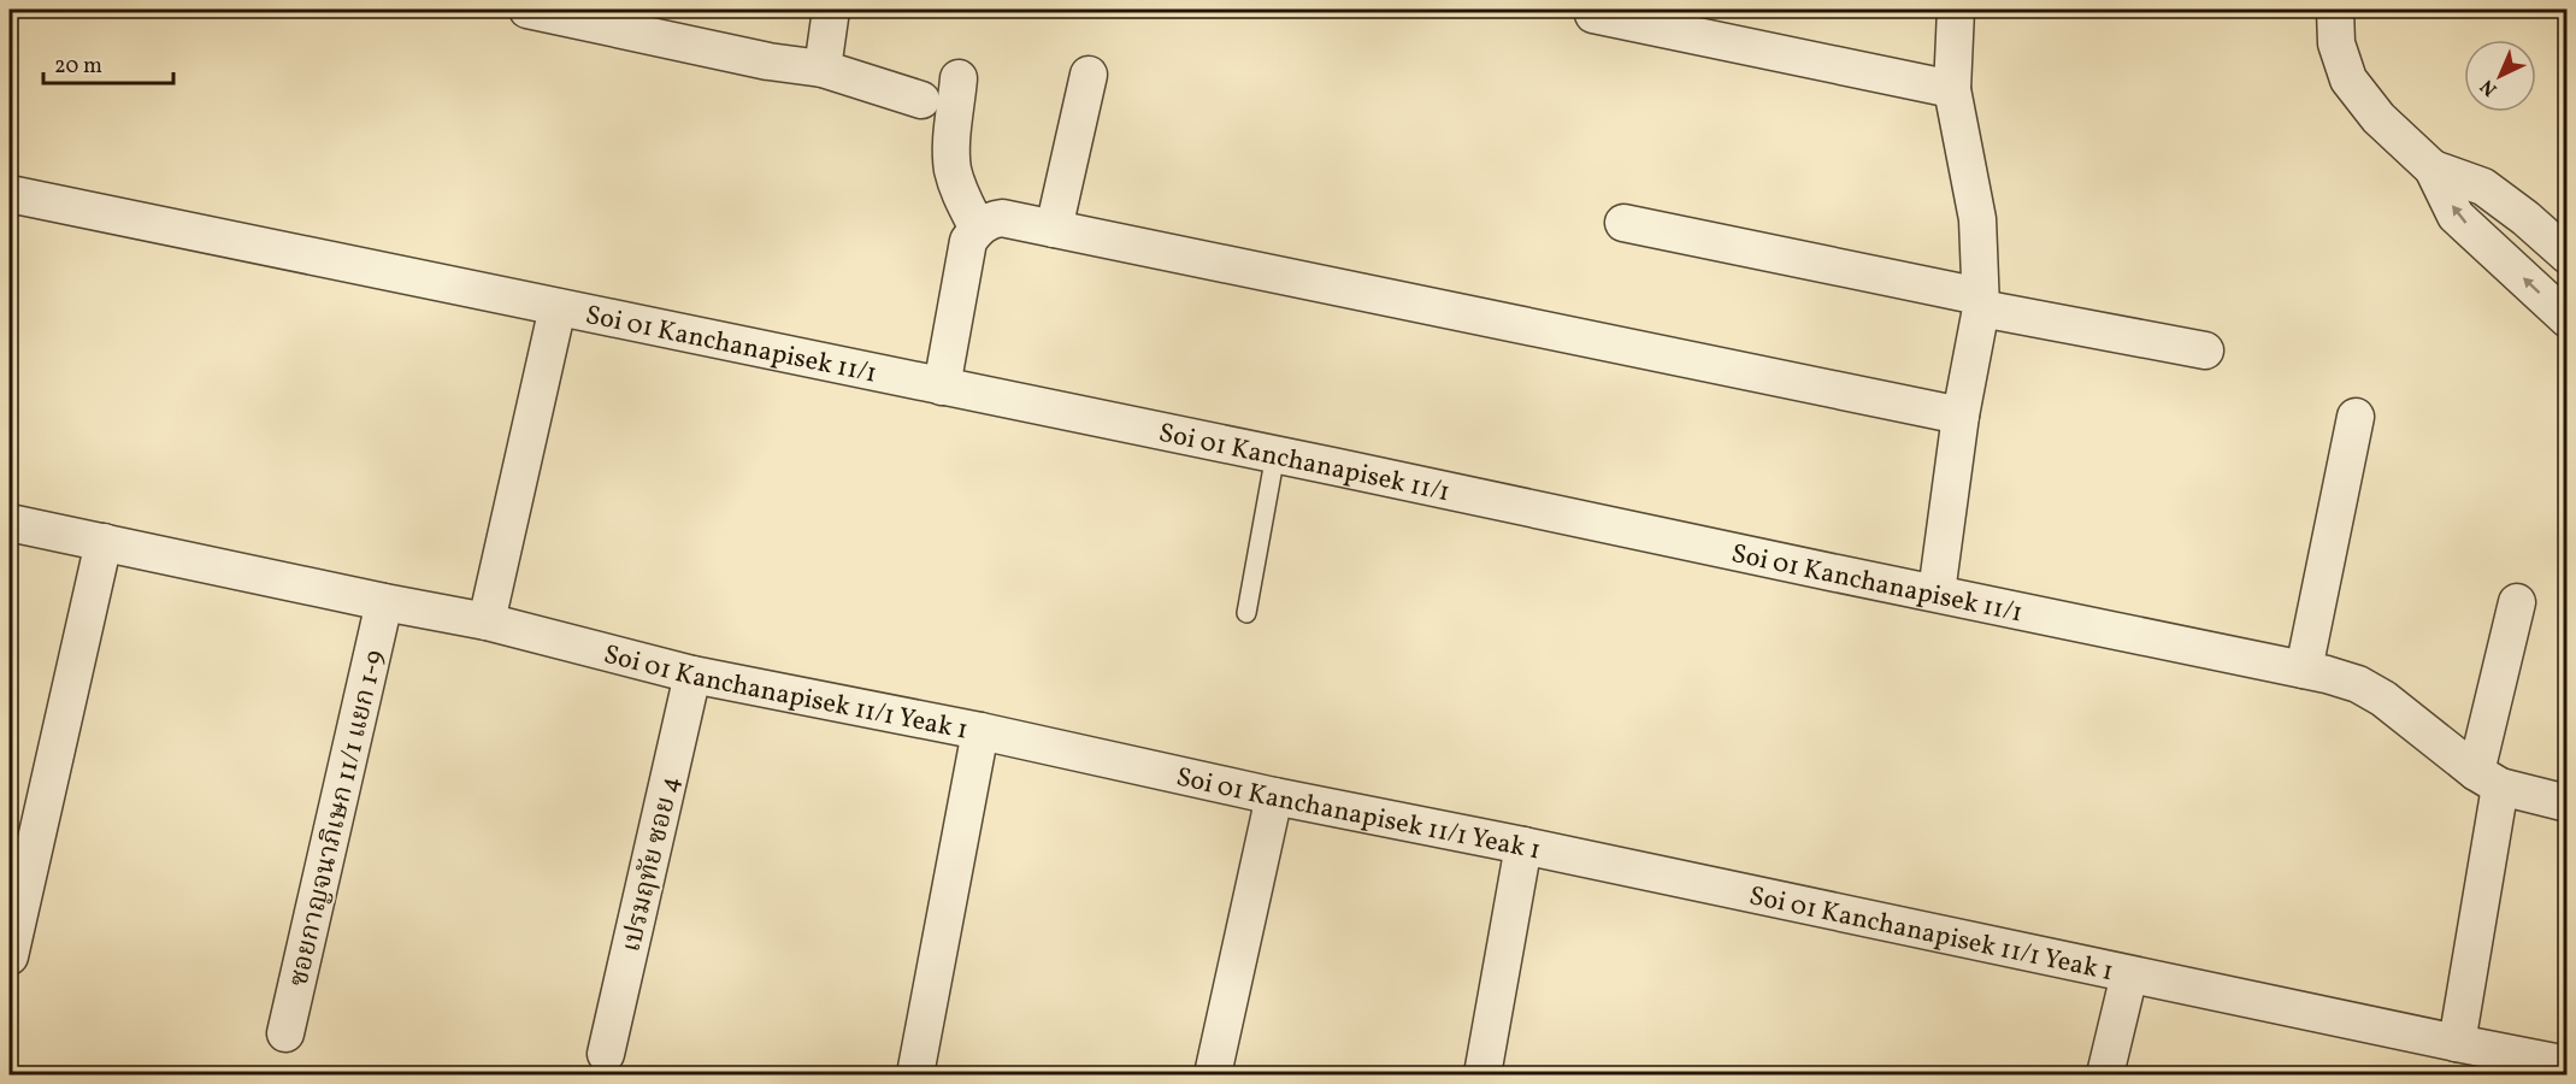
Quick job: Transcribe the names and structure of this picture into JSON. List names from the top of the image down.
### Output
{
  "streets": {
    "street": [
      "Soi 01 Kanchanapisek 11/1",
      "Soi 01 Kanchanapisek 11/1 Yeak 1",
      "ซอยกาญจนาภิเษก 11/1 แยก 1-9",
      "เปรมฤทัย ซอย 4"
    ]
  },
  "crossings": [
    ["Soi 01 Kanchanapisek 11/1 Yeak 1", "ซอยกาญจนาภิเษก 11/1 แยก 1-9"],
    ["Soi 01 Kanchanapisek 11/1 Yeak 1", "เปรมฤทัย ซอย 4"]
  ],
  "scale_bar": "20 m",
  "north": "bottom left"
}
